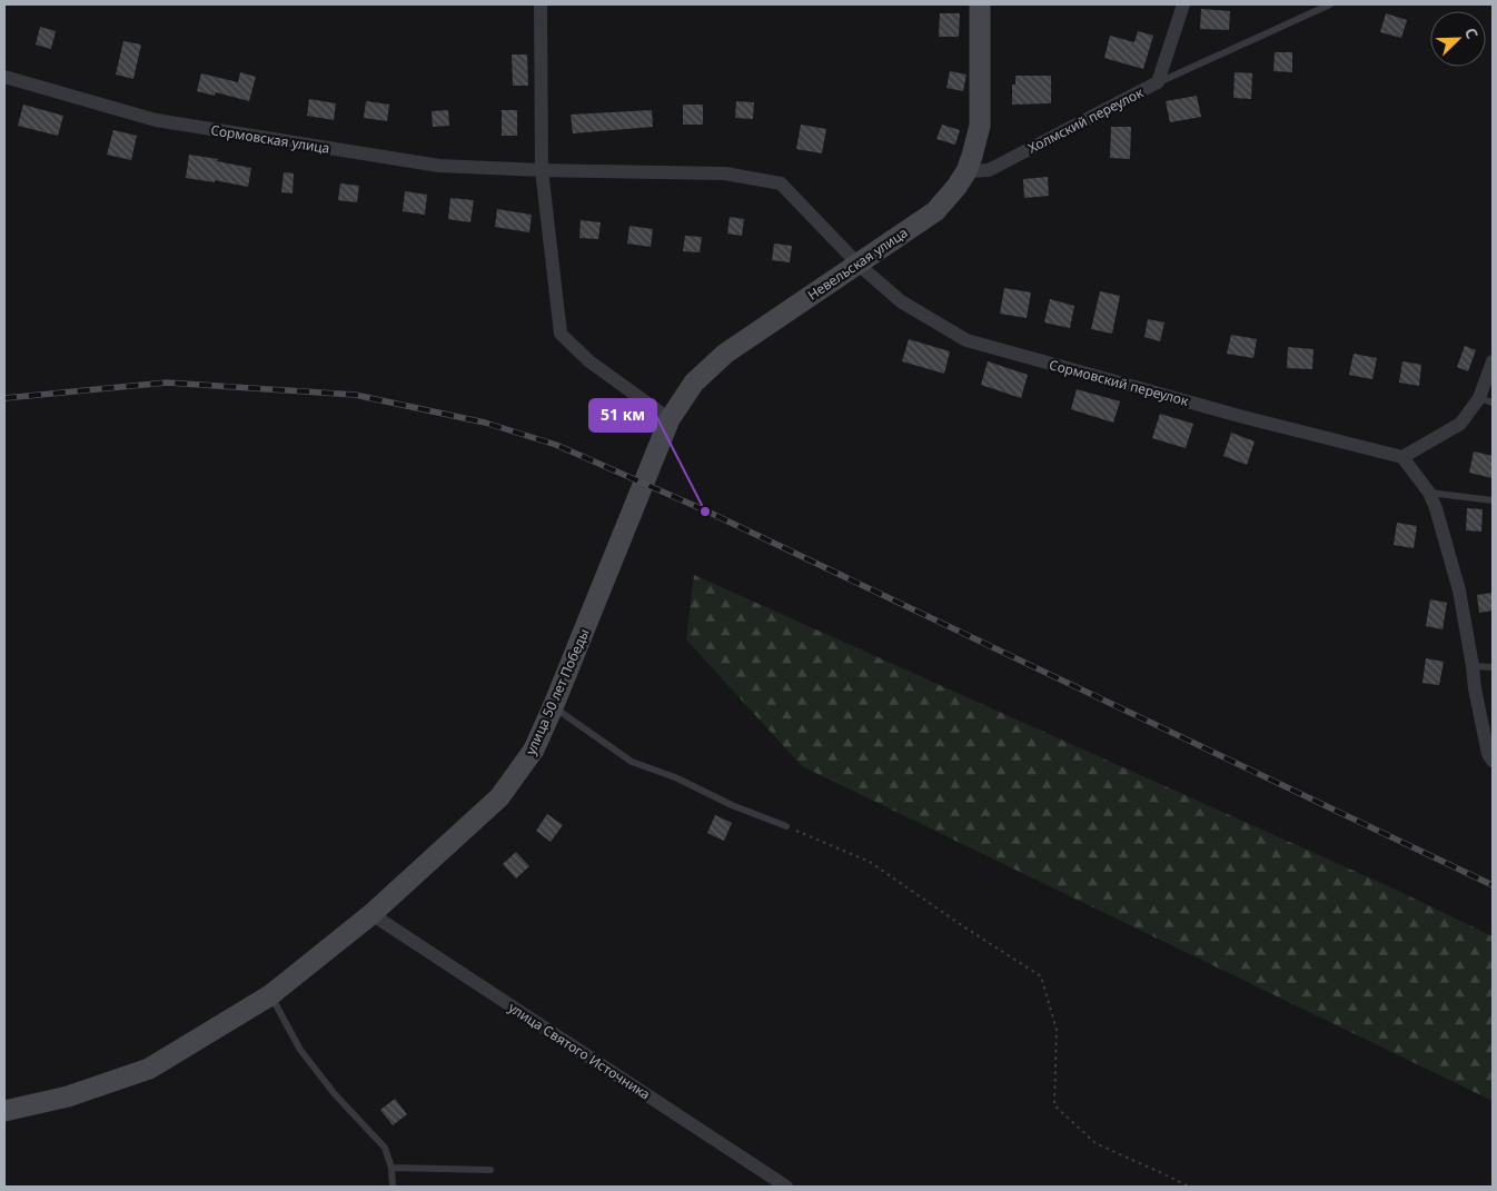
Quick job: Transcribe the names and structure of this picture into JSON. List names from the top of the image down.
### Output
{
  "streets": {
    "street": [
      "Холмский переулок",
      "Сормовская улица",
      "Невельская улица",
      "Сормовский переулок",
      "улица 50 лет Победы",
      "улица Святого Источника"
    ]
  },
  "crossings": [
    ["Холмский переулок", "Невельская улица"],
    ["Сормовская улица", "Невельская улица"],
    ["Сормовская улица", "Сормовский переулок"],
    ["Невельская улица", "Сормовский переулок"],
    ["Невельская улица", "улица 50 лет Победы"],
    ["улица 50 лет Победы", "улица Святого Источника"]
  ],
  "places": ["51 км"],
  "north": "top right"
}
